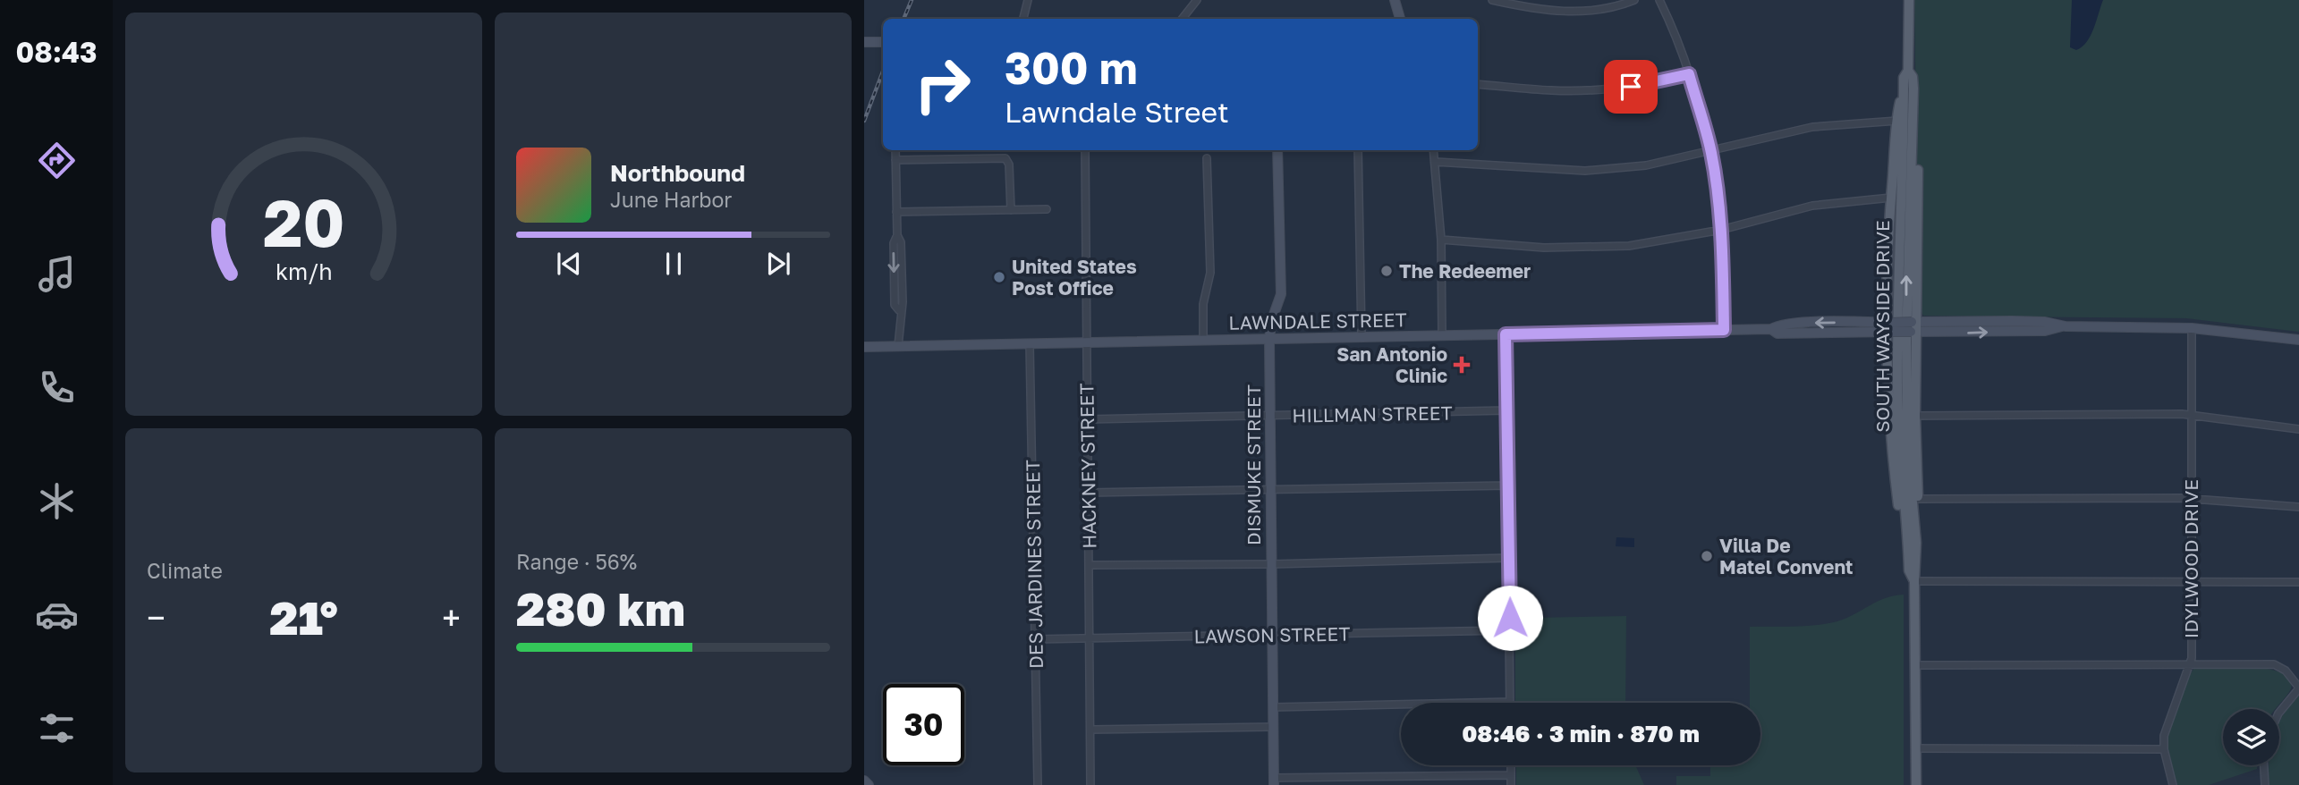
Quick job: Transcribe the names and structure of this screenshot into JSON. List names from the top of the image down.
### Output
{
  "streets": {
    "main road": ["LAWNDALE STREET", "SOUTH WAYSIDE DRIVE", "DISMUKE STREET"],
    "street": [
      "HILLMAN STREET",
      "HACKNEY STREET",
      "IDYLWOOD DRIVE",
      "DES JARDINES STREET",
      "LAWSON STREET"
    ]
  },
  "crossings": [
    ["LAWNDALE STREET", "DISMUKE STREET"],
    ["LAWNDALE STREET", "HACKNEY STREET"],
    ["LAWNDALE STREET", "IDYLWOOD DRIVE"],
    ["LAWNDALE STREET", "DES JARDINES STREET"],
    ["HILLMAN STREET", "DISMUKE STREET"],
    ["HILLMAN STREET", "HACKNEY STREET"],
    ["DISMUKE STREET", "LAWSON STREET"],
    ["HACKNEY STREET", "LAWSON STREET"],
    ["DES JARDINES STREET", "LAWSON STREET"]
  ],
  "places": {
    "other": ["The Redeemer", "United States Post Office", "Villa De Matel Convent"],
    "health": ["San Antonio Clinic"]
  },
  "page": {
    "tabs": "08:43",
    "turn": ["300 m", "Lawndale Street"],
    "song": ["Northbound", "June Harbor"],
    "tile": [
      "Climate",
      ["Range · 56%", "280 km"]
    ],
    "heat": ["−", "21°", "+"],
    "limit": "30",
    "trip": "08:46 · 3 min · 870 m",
    "gauge": ["20", "km/h"]
  }
}
